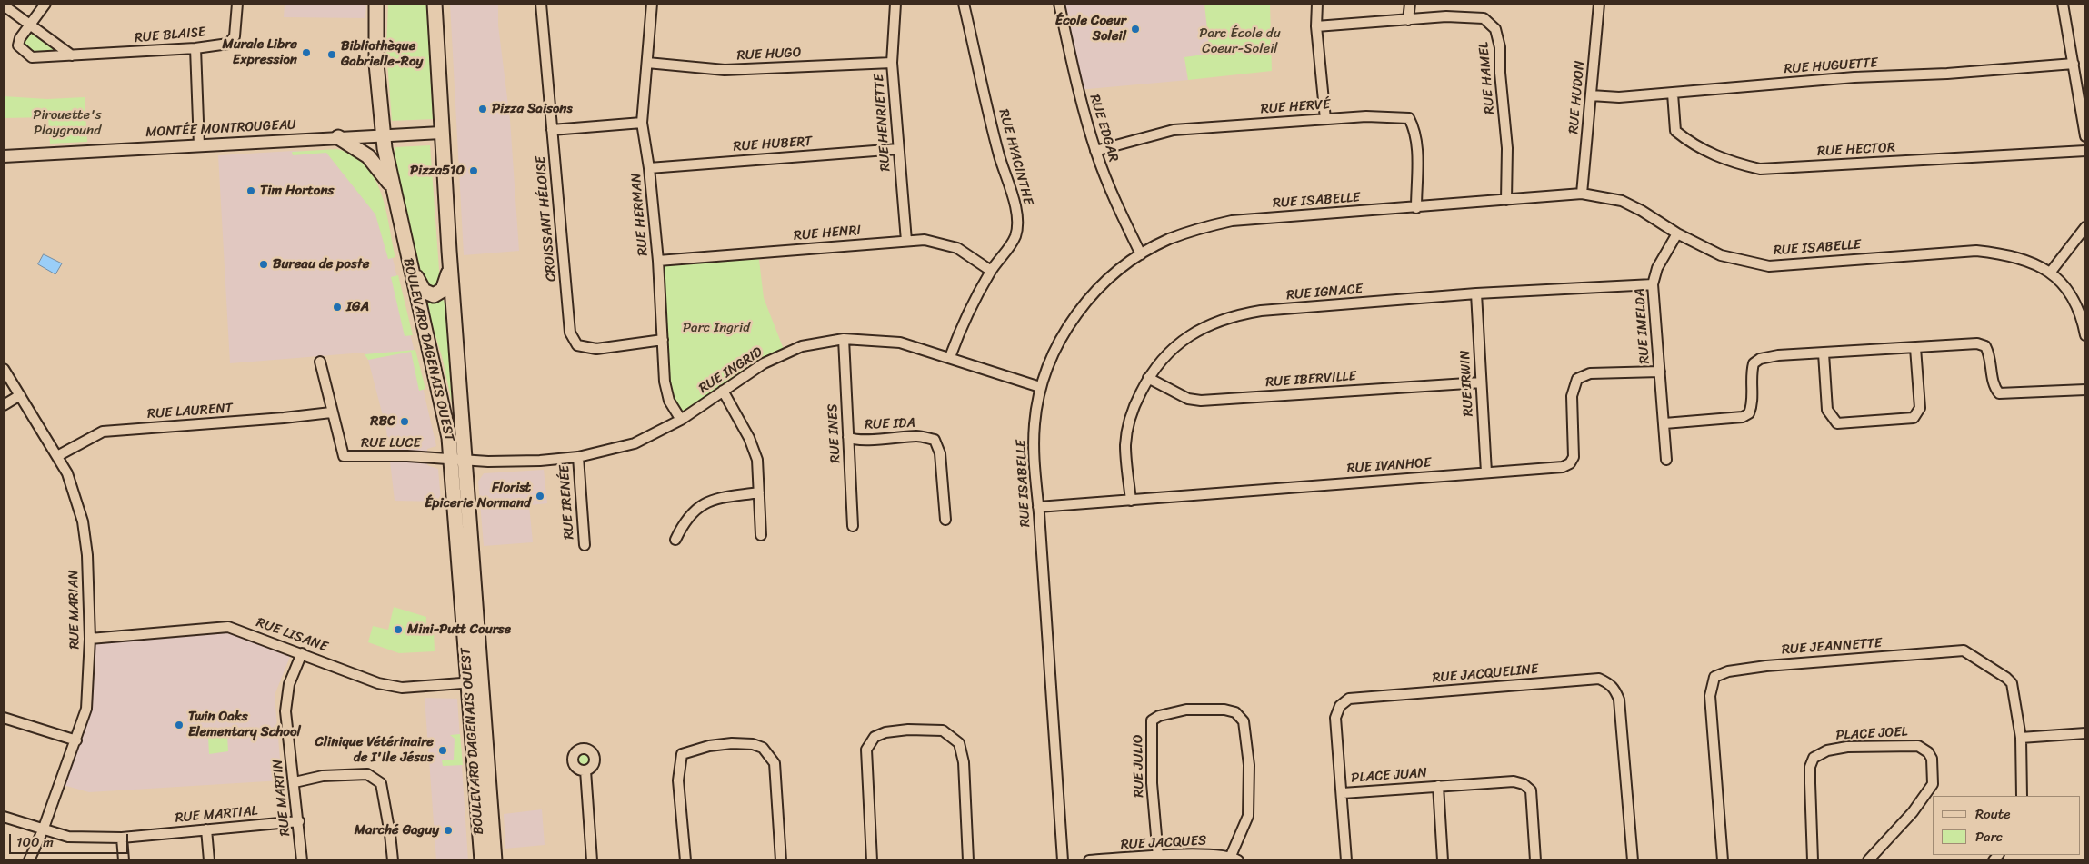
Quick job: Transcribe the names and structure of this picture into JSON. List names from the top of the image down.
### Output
{
  "streets": {
    "main road": ["BOULEVARD DAGENAIS OUEST"],
    "street": [
      "RUE BLAISE",
      "RUE HUGO",
      "RUE HUGUETTE",
      "RUE HAMEL",
      "RUE HUDON",
      "RUE HERVÉ",
      "RUE HENRIETTE",
      "RUE EDGAR",
      "MONTÉE MONTROUGEAU",
      "RUE HUBERT",
      "RUE HECTOR",
      "RUE HYACINTHE",
      "RUE ISABELLE",
      "RUE HERMAN",
      "CROISSANT HÉLOISE",
      "RUE HENRI",
      "RUE IGNACE",
      "RUE IMELDA",
      "RUE INGRID",
      "RUE IBERVILLE",
      "RUE IRWIN",
      "RUE LAURENT",
      "RUE IDA",
      "RUE INES",
      "RUE LUCE",
      "RUE IVANHOE",
      "RUE IRENÉE",
      "RUE MARIAN",
      "RUE LISANE",
      "RUE JEANNETTE",
      "RUE JACQUELINE",
      "PLACE JOEL",
      "RUE JULIO",
      "PLACE JUAN",
      "RUE MARTIN",
      "RUE MARTIAL",
      "RUE JACQUES"
    ]
  },
  "crossings": [
    ["RUE HUGO", "RUE HENRIETTE"],
    ["RUE HUGO", "RUE HERMAN"],
    ["RUE HUGUETTE", "RUE HUDON"],
    ["RUE HUGUETTE", "RUE HECTOR"],
    ["RUE HAMEL", "RUE ISABELLE"],
    ["RUE HUDON", "RUE ISABELLE"],
    ["RUE HERVÉ", "RUE EDGAR"],
    ["RUE HERVÉ", "RUE ISABELLE"],
    ["RUE HENRIETTE", "RUE HUBERT"],
    ["RUE HENRIETTE", "RUE HENRI"],
    ["RUE EDGAR", "RUE ISABELLE"],
    ["MONTÉE MONTROUGEAU", "BOULEVARD DAGENAIS OUEST"],
    ["RUE HUBERT", "RUE HERMAN"],
    ["RUE HYACINTHE", "RUE HENRI"],
    ["RUE HYACINTHE", "RUE INGRID"],
    ["RUE ISABELLE", "RUE IMELDA"],
    ["RUE ISABELLE", "RUE INGRID"],
    ["RUE ISABELLE", "RUE IVANHOE"],
    ["RUE HERMAN", "CROISSANT HÉLOISE"],
    ["RUE HERMAN", "RUE HENRI"],
    ["RUE HERMAN", "RUE INGRID"],
    ["RUE IGNACE", "RUE IMELDA"],
    ["RUE IGNACE", "RUE IBERVILLE"],
    ["RUE IGNACE", "RUE IRWIN"],
    ["RUE IGNACE", "RUE IVANHOE"],
    ["RUE IMELDA", "RUE IVANHOE"],
    ["BOULEVARD DAGENAIS OUEST", "RUE INGRID"],
    ["BOULEVARD DAGENAIS OUEST", "RUE LUCE"],
    ["BOULEVARD DAGENAIS OUEST", "RUE LISANE"],
    ["RUE INGRID", "RUE INES"],
    ["RUE INGRID", "RUE LUCE"],
    ["RUE INGRID", "RUE IRENÉE"],
    ["RUE IBERVILLE", "RUE IRWIN"],
    ["RUE IRWIN", "RUE IVANHOE"],
    ["RUE LAURENT", "RUE LUCE"],
    ["RUE LAURENT", "RUE MARIAN"],
    ["RUE IDA", "RUE INES"],
    ["RUE MARIAN", "RUE LISANE"],
    ["RUE MARIAN", "RUE MARTIAL"],
    ["RUE LISANE", "RUE MARTIN"],
    ["RUE JACQUELINE", "PLACE JUAN"],
    ["RUE JULIO", "RUE JACQUES"],
    ["RUE MARTIN", "RUE MARTIAL"]
  ],
  "parks": ["Parc École du Coeur-Soleil", "Pirouette's Playground", "Parc Ingrid"],
  "places": [
    "École Coeur Soleil",
    "Murale Libre Expression",
    "Bibliothèque Gabrielle-Roy",
    "Pizza Saisons",
    "Pizza510",
    "Tim Hortons",
    "Bureau de poste",
    "IGA",
    "RBC",
    "Florist Épicerie Normand",
    "Mini-Putt Course",
    "Twin Oaks Elementary School",
    "Clinique Vétérinaire de I'Ile Jésus",
    "Marché Gaguy"
  ],
  "legend": ["Route", "Parc"],
  "scale_bar": "100 m"
}
